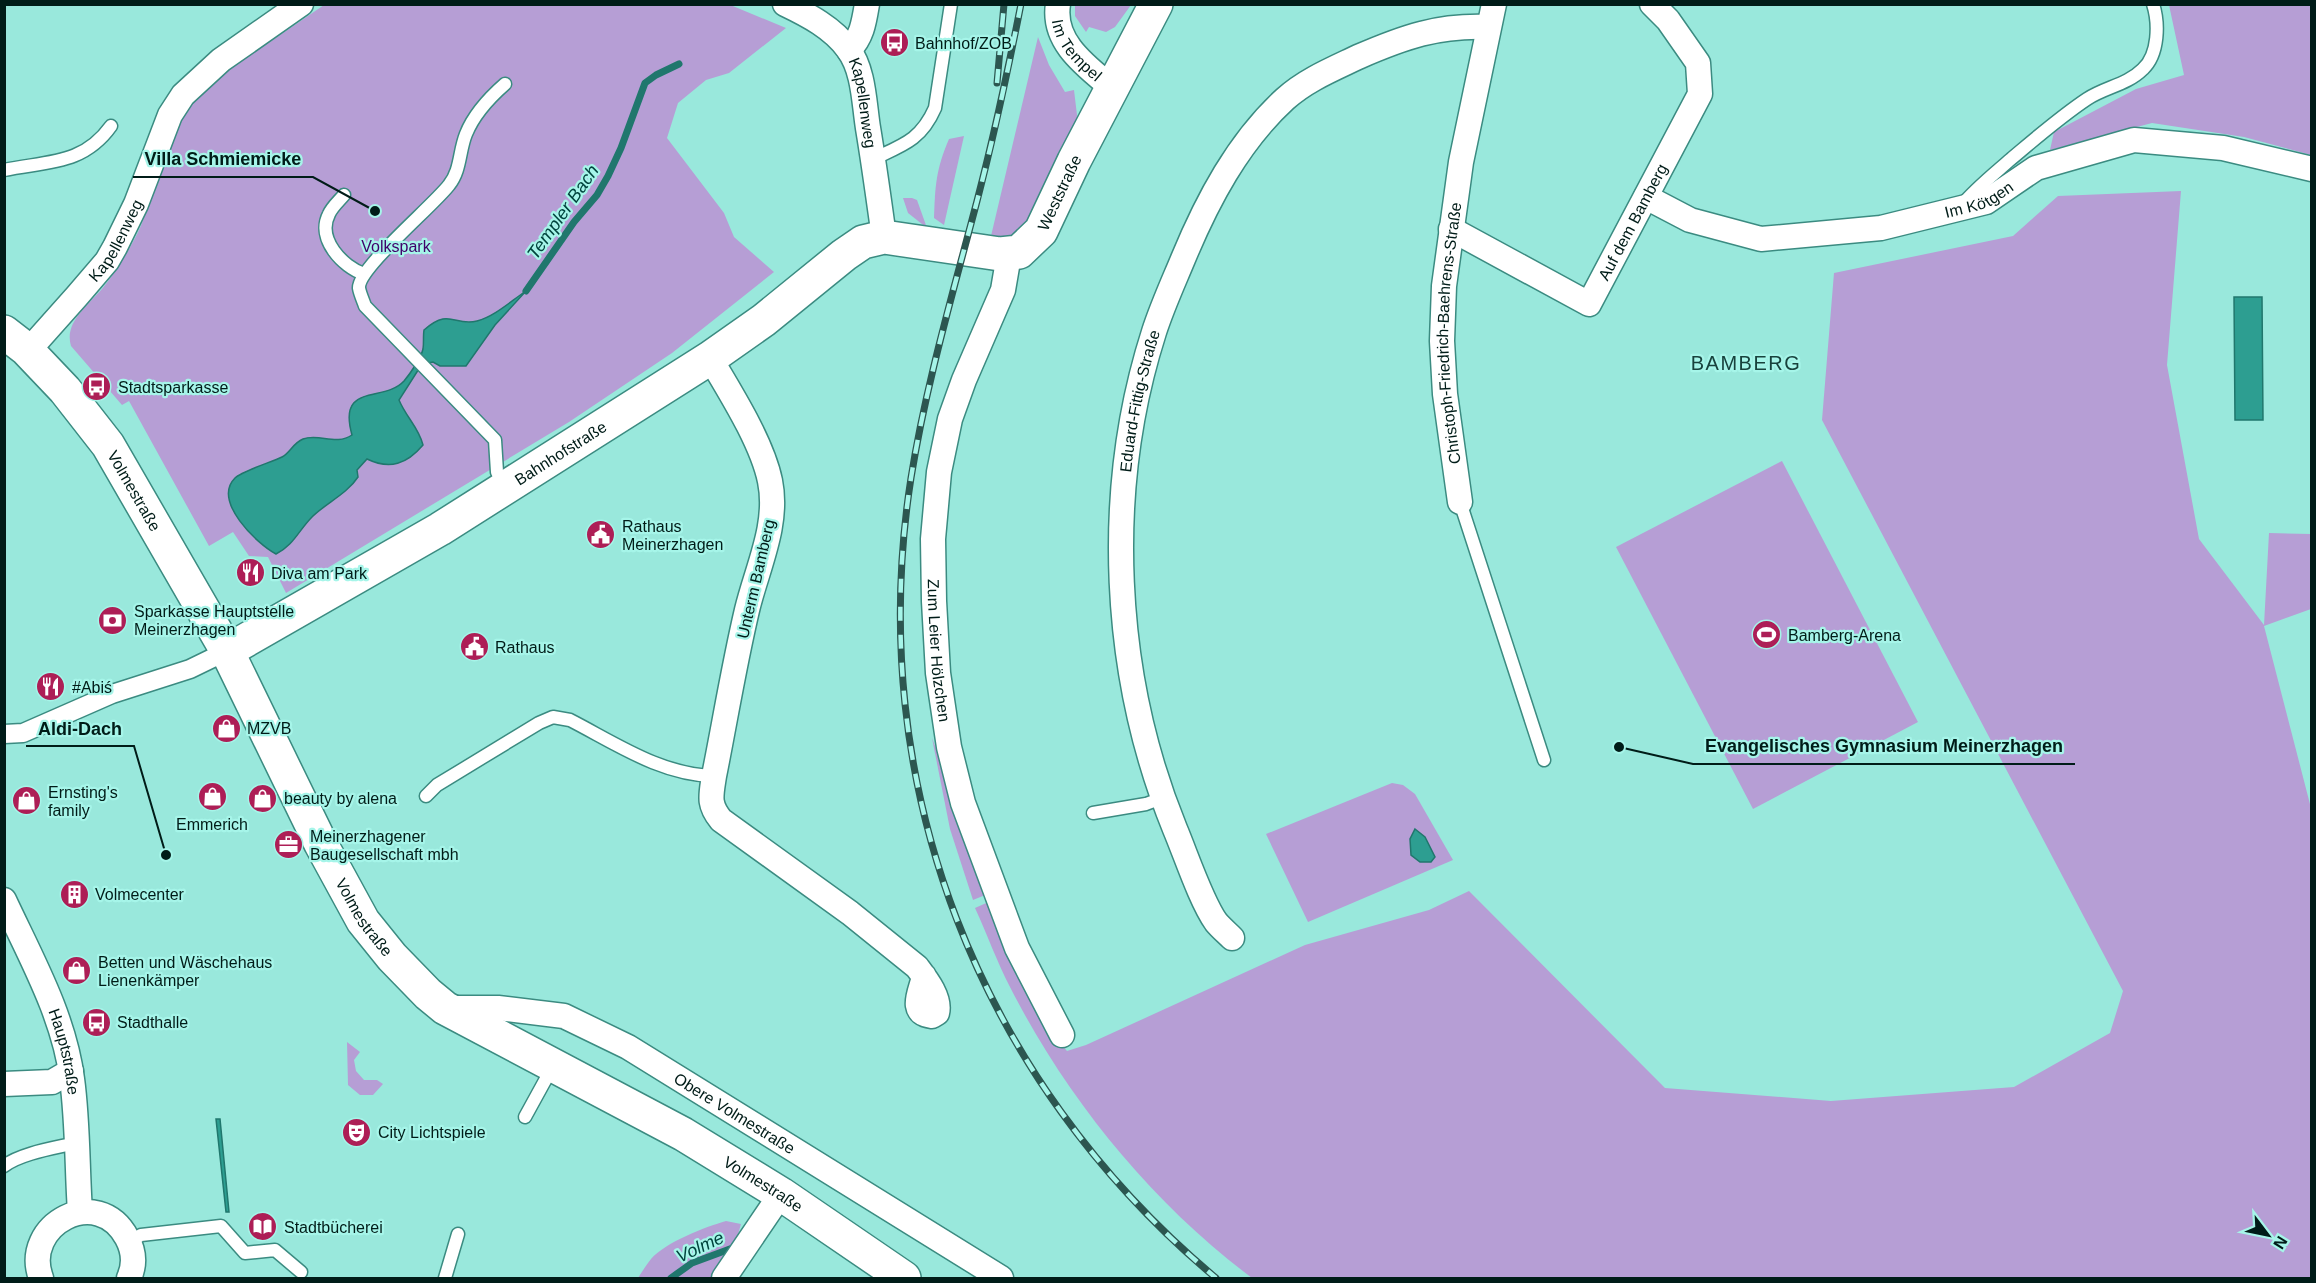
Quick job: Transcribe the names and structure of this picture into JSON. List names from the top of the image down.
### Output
{
  "streets": {
    "main road": ["Weststraße", "Bahnhofstraße", "Volmestraße"],
    "street": [
      "Im Tempel",
      "Kapellenweg",
      "Im Kötgen",
      "Auf dem Bamberg",
      "Christoph-Friedrich-Baehrens-Straße",
      "Eduard-Fittig-Straße",
      "Unterm Bamberg",
      "Zum Leier Hölzchen",
      "Hauptstraße",
      "Obere Volmestraße"
    ]
  },
  "crossings": [
    ["Im Tempel", "Weststraße"],
    ["Kapellenweg", "Bahnhofstraße"],
    ["Kapellenweg", "Volmestraße"],
    ["Weststraße", "Zum Leier Hölzchen"],
    ["Im Kötgen", "Auf dem Bamberg"],
    ["Auf dem Bamberg", "Christoph-Friedrich-Baehrens-Straße"],
    ["Christoph-Friedrich-Baehrens-Straße", "Eduard-Fittig-Straße"],
    ["Bahnhofstraße", "Volmestraße"],
    ["Bahnhofstraße", "Unterm Bamberg"],
    ["Volmestraße", "Obere Volmestraße"]
  ],
  "districts": ["BAMBERG"],
  "water": ["Templer Bach", "Volme"],
  "parks": ["Volkspark"],
  "places": {
    "bus stop": ["Bahnhof/ZOB", "Stadtsparkasse", "Stadthalle"],
    "other": ["Villa Schmiemicke", "Evangelisches Gymnasium Meinerzhagen", "Aldi-Dach"],
    "public building": ["Rathaus Meinerzhagen", "Rathaus"],
    "restaurant": ["Diva am Park", "#Abiś"],
    "bank": ["Sparkasse Hauptstelle Meinerzhagen"],
    "sports": ["Bamberg-Arena"],
    "shop": [
      "MZVB",
      "Emmerich",
      "beauty by alena",
      "Ernsting's family",
      "Betten und Wäschehaus Lienenkämper"
    ],
    "office": ["Meinerzhagener Baugesellschaft mbh"],
    "building": ["Volmecenter"],
    "theatre": ["City Lichtspiele"],
    "library": ["Stadtbücherei"]
  },
  "north": "bottom right"
}
